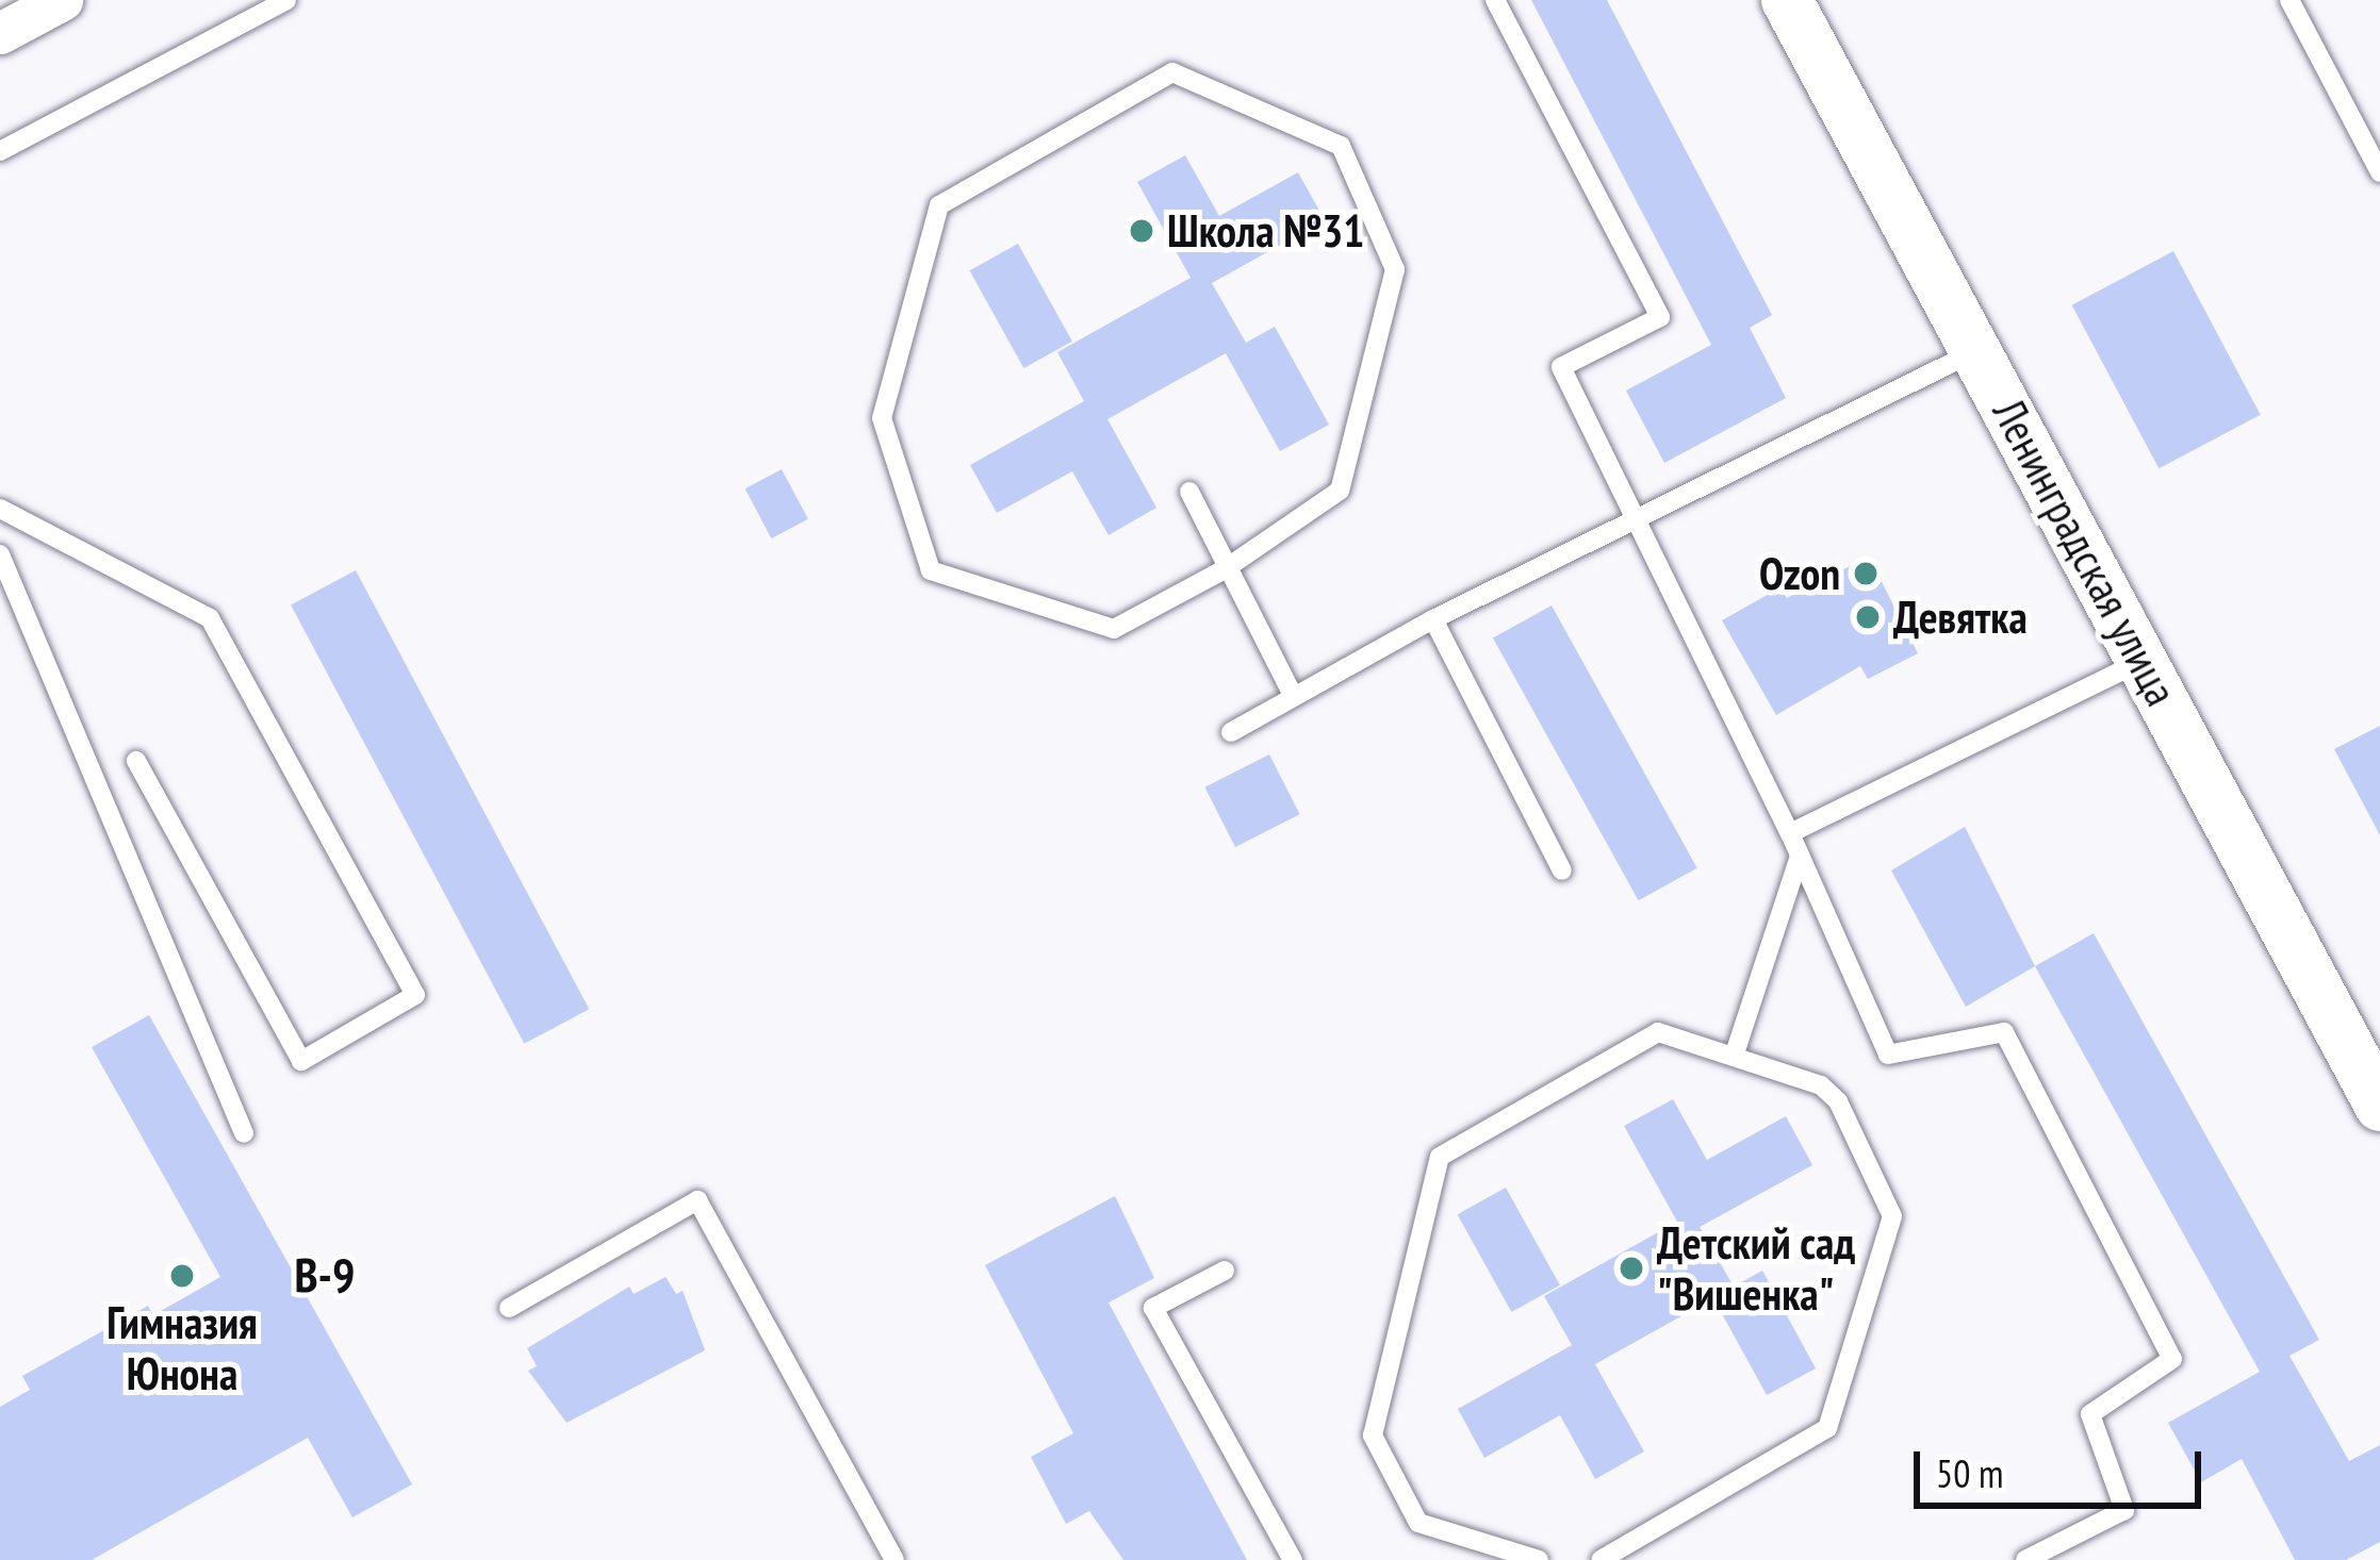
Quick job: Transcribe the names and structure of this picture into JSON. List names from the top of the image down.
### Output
{
  "streets": {
    "street": ["Ленинградская улица"]
  },
  "districts": ["В-9"],
  "places": [
    "Школа №31",
    "Ozon",
    "Девятка",
    "Детский сад \"Вишенка\"",
    "Гимназия Юнона"
  ],
  "scale_bar": "50 m"
}
